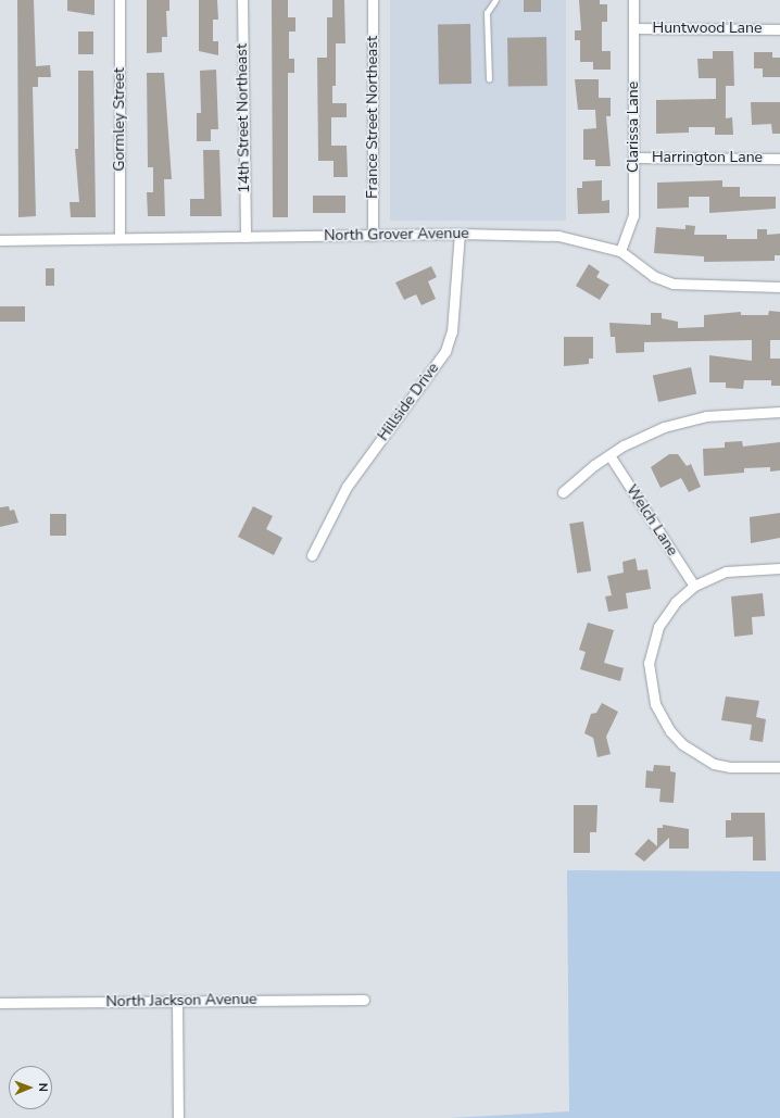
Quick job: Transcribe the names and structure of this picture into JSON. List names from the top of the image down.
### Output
{
  "streets": {
    "street": [
      "Huntwood Lane",
      "France Street Northeast",
      "14th Street Northeast",
      "Gormley Street",
      "Clarissa Lane",
      "Harrington Lane",
      "North Grover Avenue",
      "Hillside Drive",
      "Welch Lane",
      "North Jackson Avenue"
    ]
  },
  "crossings": [
    ["Huntwood Lane", "Clarissa Lane"],
    ["France Street Northeast", "North Grover Avenue"],
    ["14th Street Northeast", "North Grover Avenue"],
    ["Gormley Street", "North Grover Avenue"],
    ["Clarissa Lane", "Harrington Lane"],
    ["Clarissa Lane", "North Grover Avenue"],
    ["North Grover Avenue", "Hillside Drive"]
  ],
  "north": "right"
}
